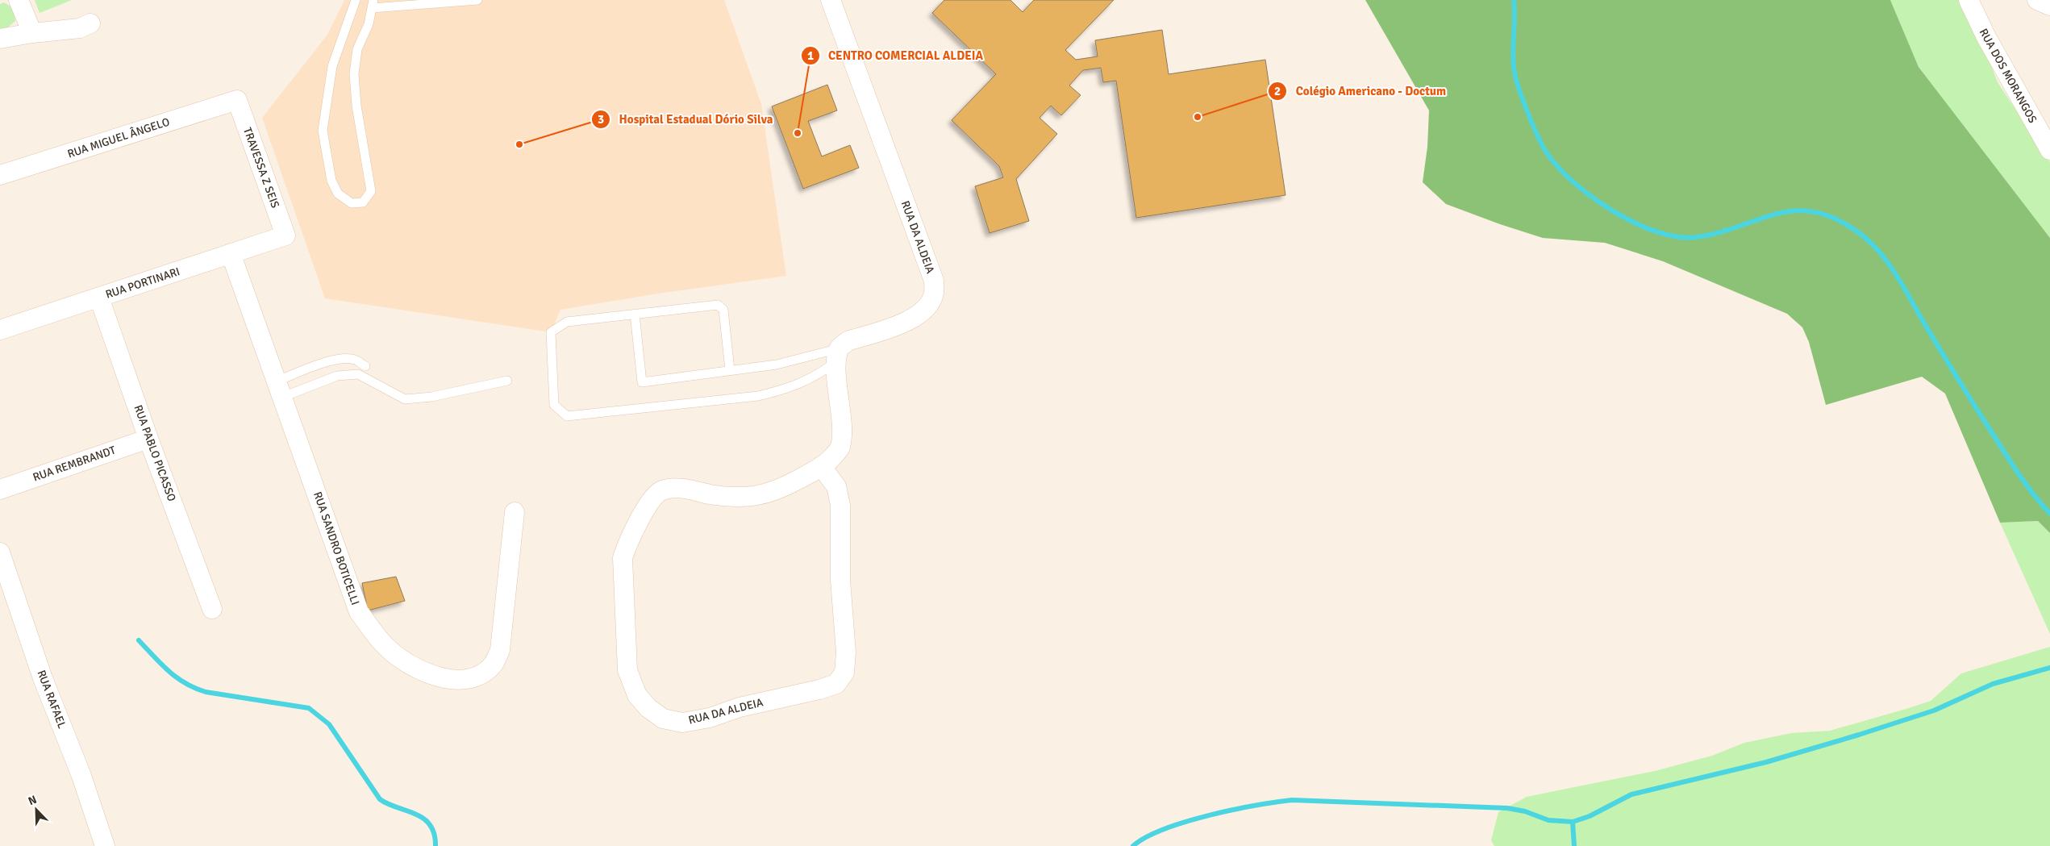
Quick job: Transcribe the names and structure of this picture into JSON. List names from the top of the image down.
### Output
{
  "streets": {
    "street": [
      "RUA DOS MORANGOS",
      "RUA MIGUEL ÂNGELO",
      "TRAVESSA Z SEIS",
      "RUA DA ALDEIA",
      "RUA PORTINARI",
      "RUA PABLO PICASSO",
      "RUA REMBRANDT",
      "RUA SANDRO BOTICELLI",
      "RUA RAFAEL"
    ]
  },
  "crossings": [
    ["RUA MIGUEL ÂNGELO", "TRAVESSA Z SEIS"],
    ["TRAVESSA Z SEIS", "RUA PORTINARI"],
    ["RUA PORTINARI", "RUA PABLO PICASSO"],
    ["RUA PORTINARI", "RUA SANDRO BOTICELLI"],
    ["RUA PABLO PICASSO", "RUA REMBRANDT"]
  ],
  "places": ["Colégio Americano - Doctum", "CENTRO COMERCIAL ALDEIA", "Hospital Estadual Dório Silva"],
  "north": "top left"
}
